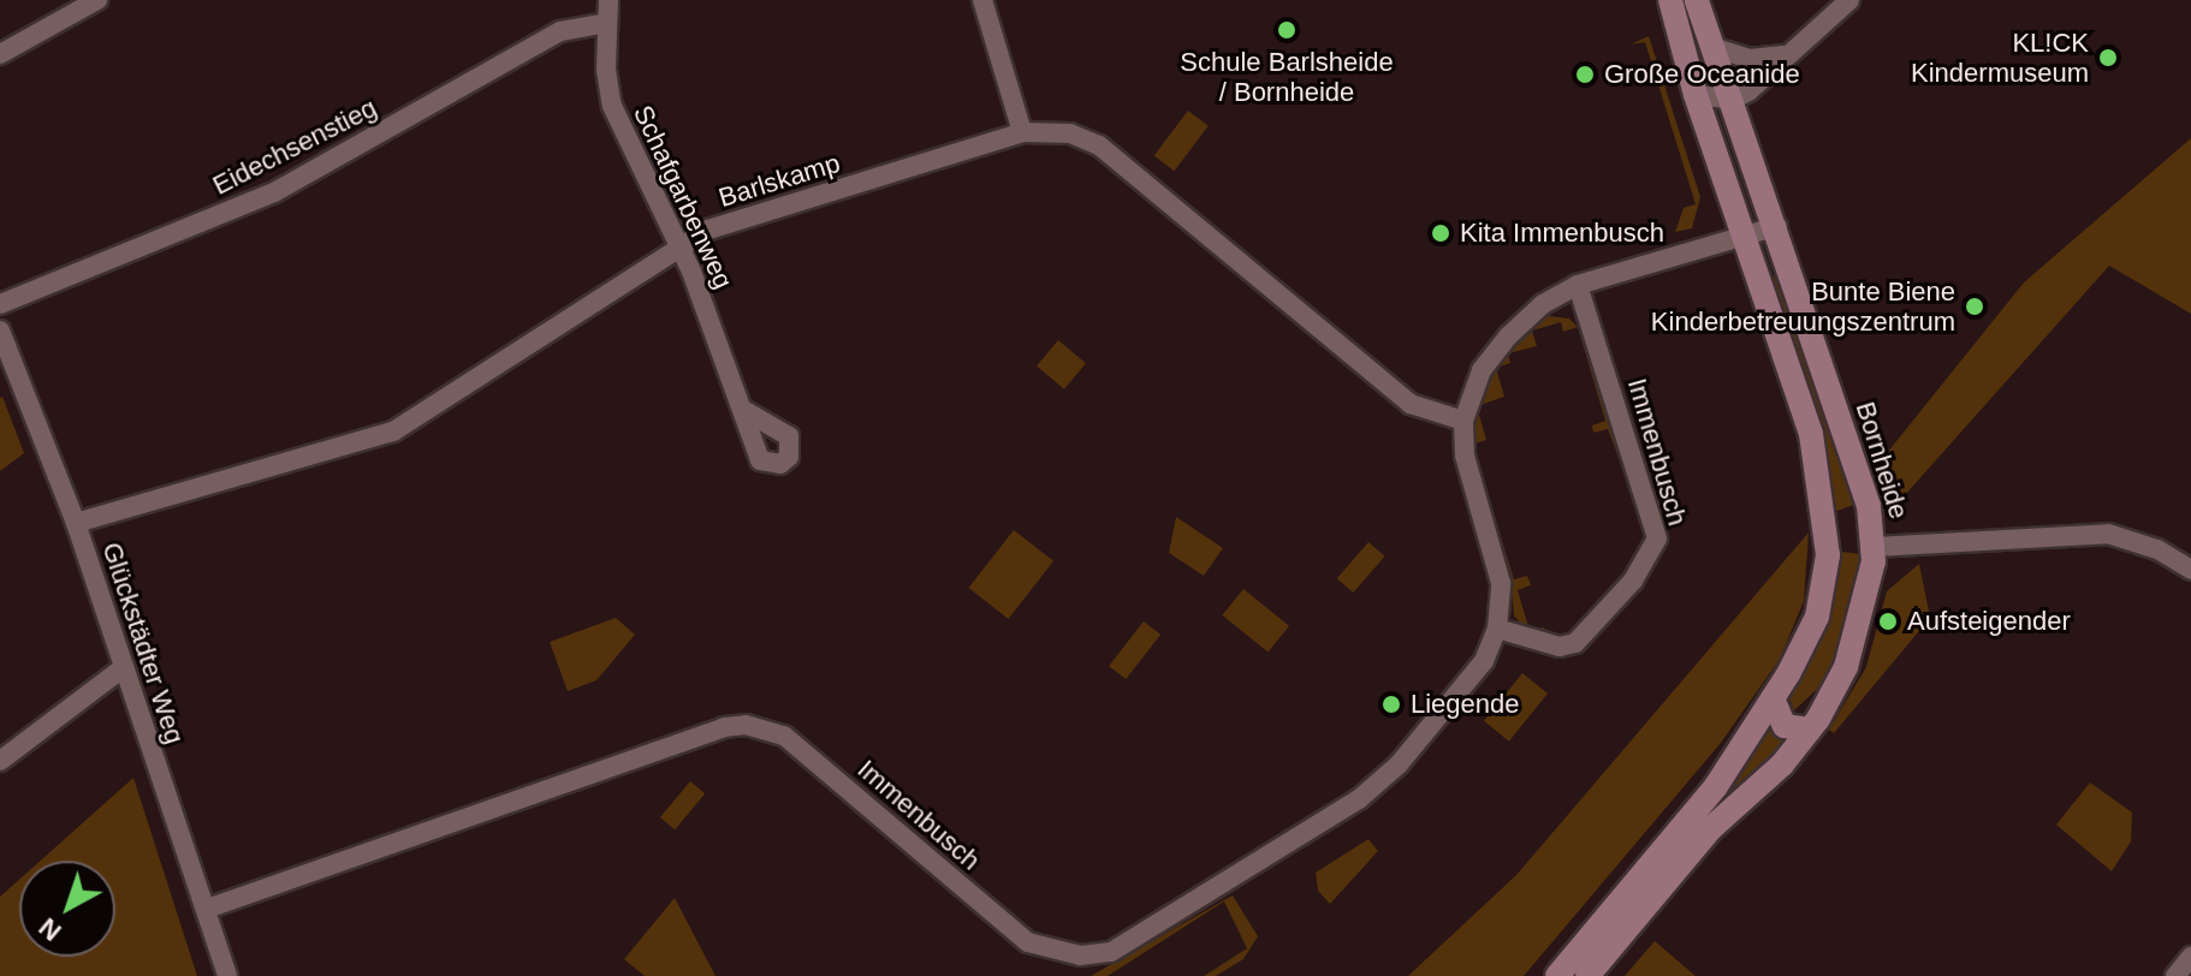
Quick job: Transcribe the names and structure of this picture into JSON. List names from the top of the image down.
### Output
{
  "streets": {
    "street": [
      "Eidechsenstieg",
      "Barlskamp",
      "Schafgarbenweg",
      "Immenbusch",
      "Bornheide",
      "Glückstädter Weg"
    ]
  },
  "crossings": [
    ["Eidechsenstieg", "Schafgarbenweg"],
    ["Barlskamp", "Schafgarbenweg"],
    ["Barlskamp", "Immenbusch"],
    ["Barlskamp", "Glückstädter Weg"],
    ["Immenbusch", "Bornheide"],
    ["Immenbusch", "Glückstädter Weg"]
  ],
  "places": [
    "Schule Barlsheide / Bornheide",
    "KL!CK Kindermuseum",
    "Große Oceanide",
    "Kita Immenbusch",
    "Bunte Biene Kinderbetreuungszentrum",
    "Aufsteigender",
    "Liegende"
  ],
  "north": "bottom left"
}
